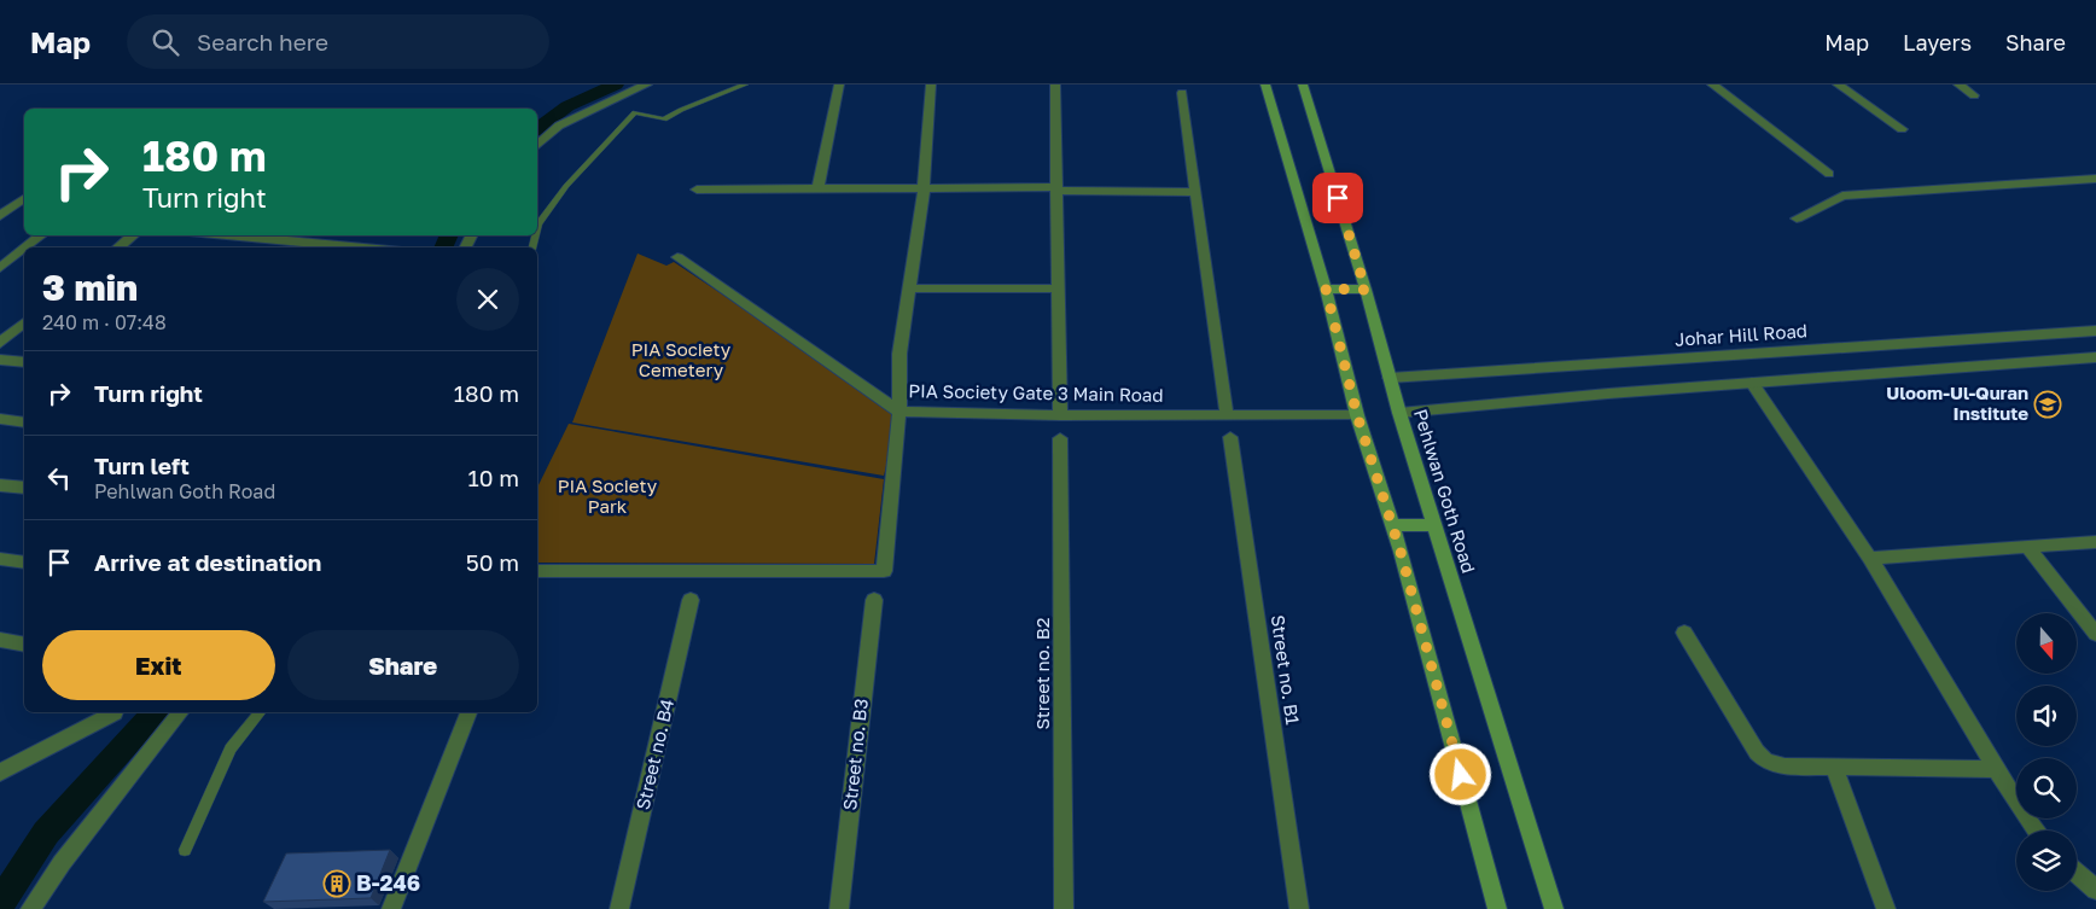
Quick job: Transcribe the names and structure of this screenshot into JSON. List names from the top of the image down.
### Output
{
  "streets": {
    "main road": ["Pehlwan Goth Road"],
    "street": [
      "Johar Hill Road",
      "PIA Society Gate 3 Main Road",
      "Street no. B1",
      "Street no. B2",
      "Street no. B4",
      "Street no. B3"
    ]
  },
  "crossings": [
    ["Johar Hill Road", "Pehlwan Goth Road"]
  ],
  "parks": ["PIA Society Cemetery", "PIA Society Park"],
  "places": {
    "school or university": ["Uloom-Ul-Quran Institute"],
    "building": ["B-246"]
  },
  "north": "bottom",
  "page": {
    "header": "Map",
    "search": "Search here",
    "nav": ["Map", "Layers", "Share"],
    "turn": ["180 m", "Turn right"],
    "heading": ["3 min", "240 m · 07:48"],
    "list": [
      {
        "name": "Turn right",
        "value": "180 m"
      },
      {
        "name": "Turn left",
        "note": "Pehlwan Goth Road",
        "value": "10 m"
      },
      {
        "name": "Arrive at destination",
        "value": "50 m"
      }
    ],
    "buttons": ["Exit", "Share"]
  }
}
